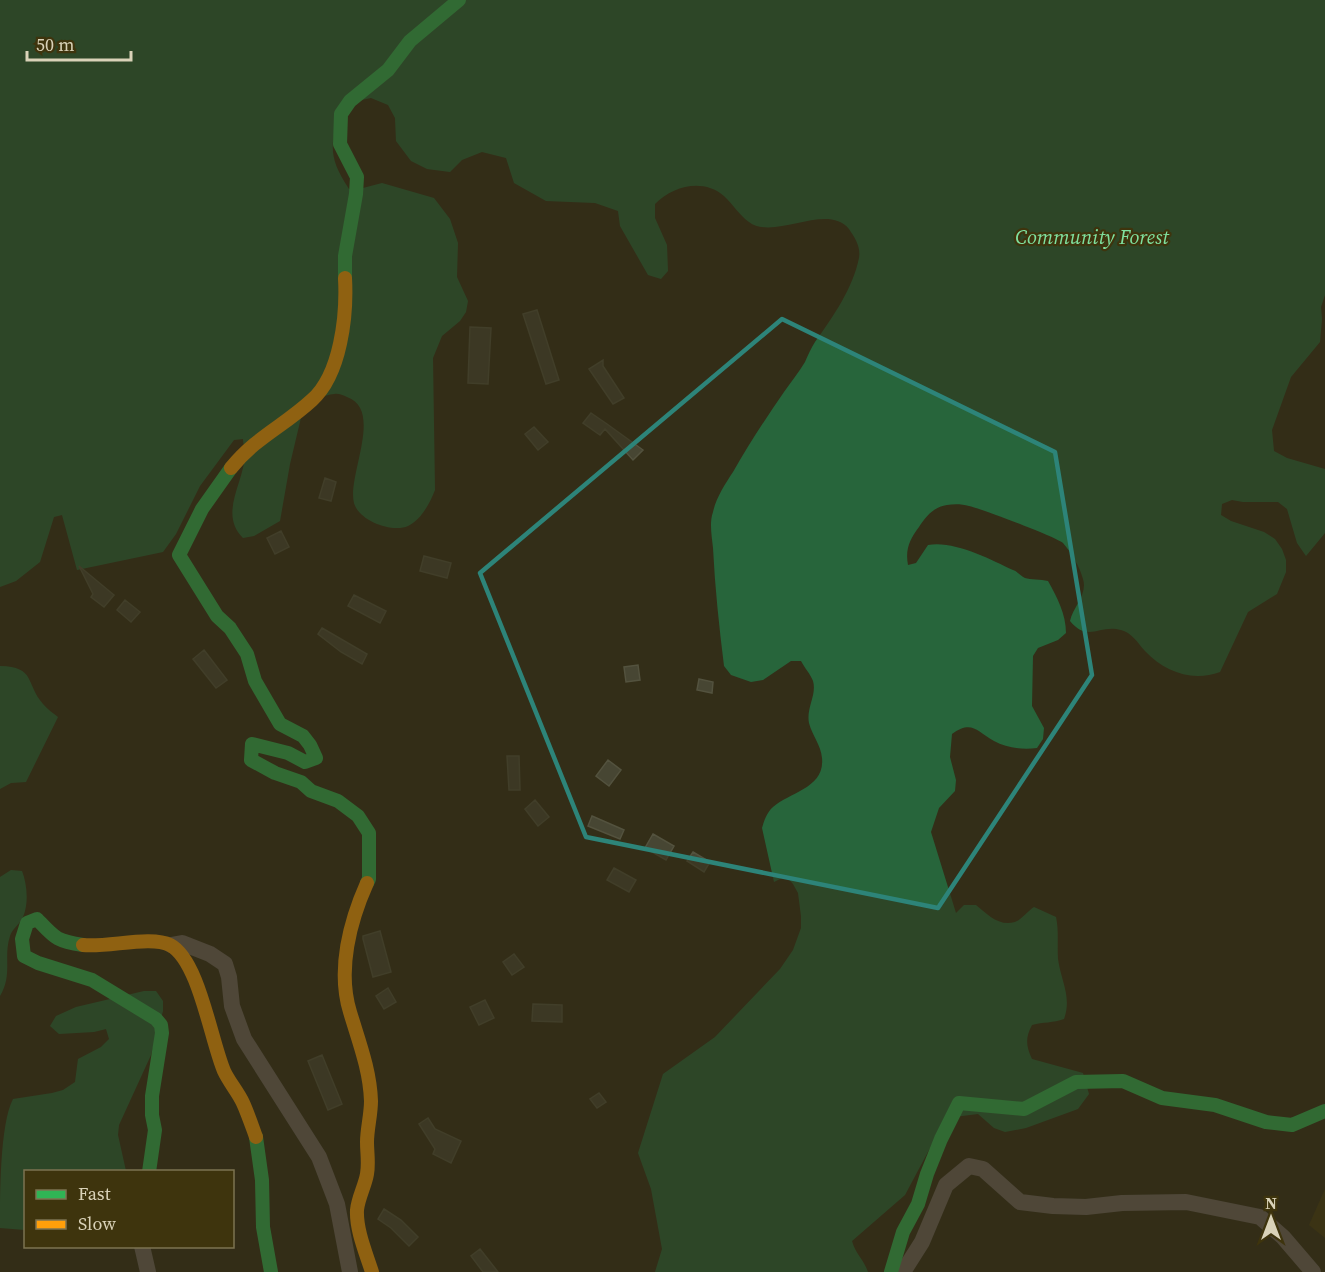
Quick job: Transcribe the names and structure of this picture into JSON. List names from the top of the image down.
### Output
{
  "parks": ["Community Forest"],
  "legend": ["Fast", "Slow"],
  "scale_bar": "50 m",
  "north": "top"
}
